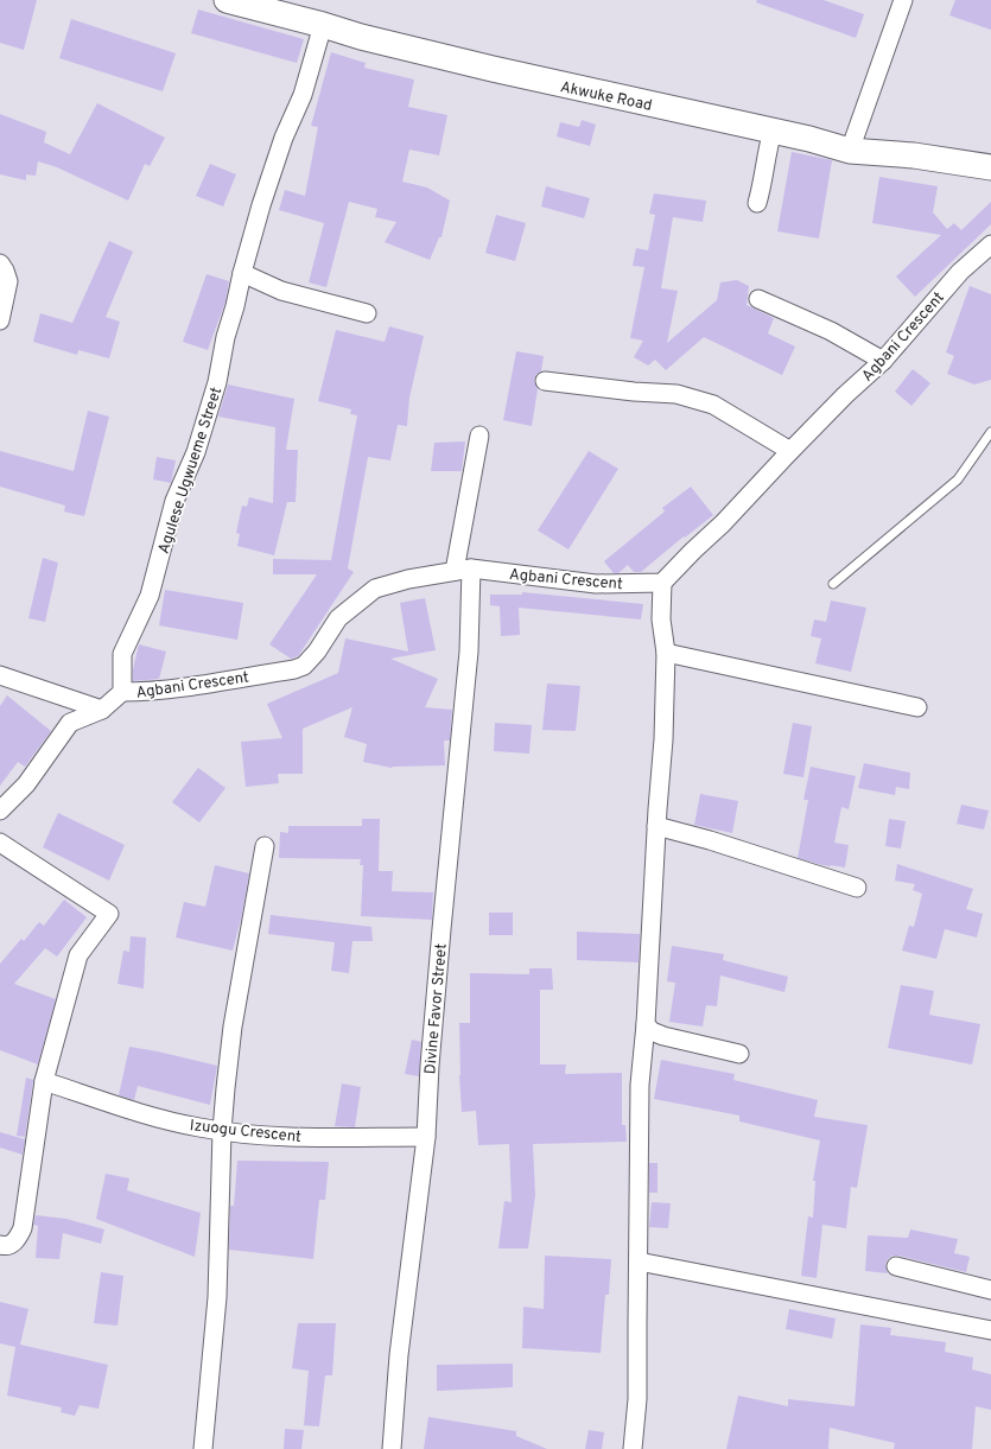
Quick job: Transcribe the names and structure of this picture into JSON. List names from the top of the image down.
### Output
{
  "streets": {
    "main road": ["Akwuke Road"],
    "street": [
      "Agbani Crescent",
      "Agulese Ugwueme Street",
      "Divine Favor Street",
      "Izuogu Crescent"
    ]
  },
  "crossings": [
    ["Akwuke Road", "Agulese Ugwueme Street"],
    ["Agbani Crescent", "Agulese Ugwueme Street"],
    ["Agbani Crescent", "Divine Favor Street"],
    ["Divine Favor Street", "Izuogu Crescent"]
  ]
}
